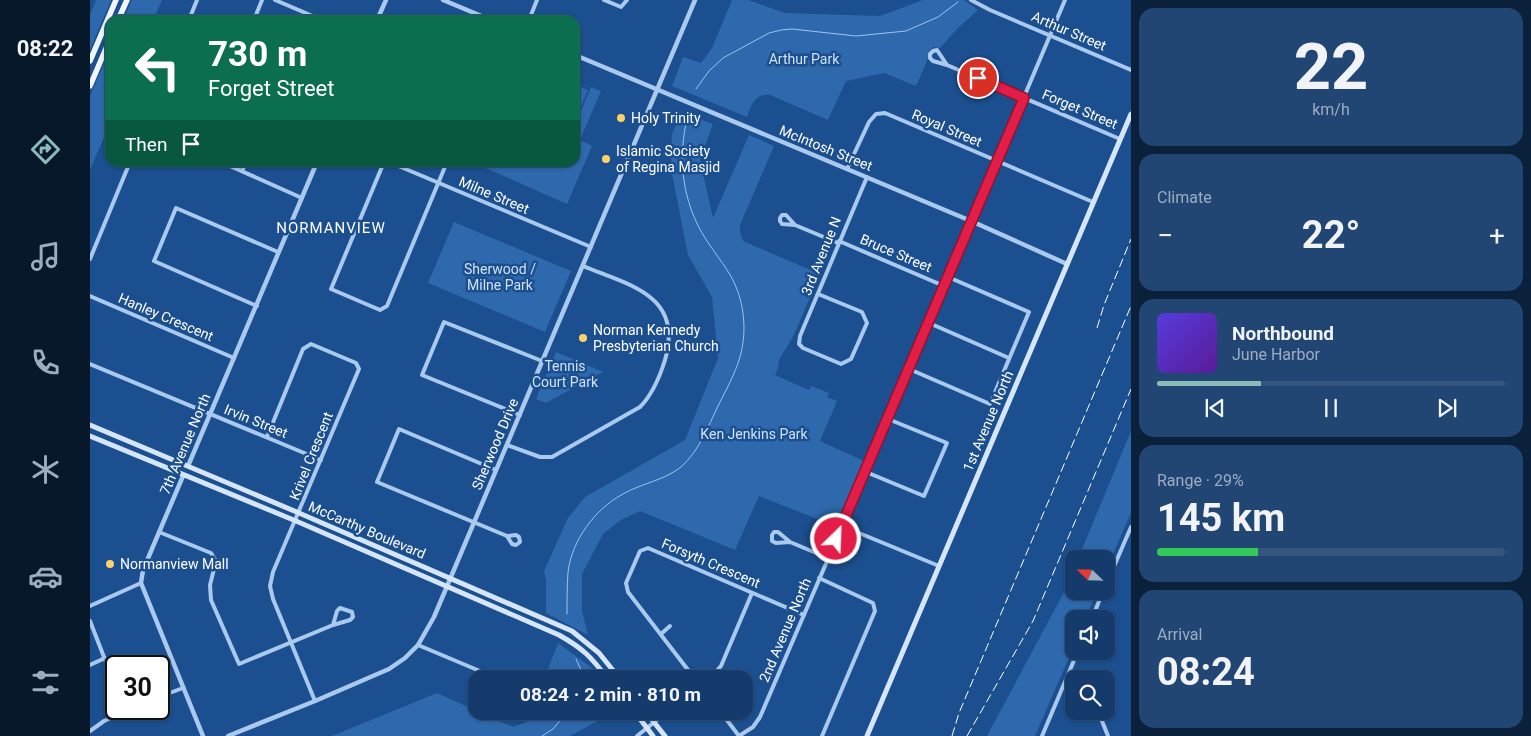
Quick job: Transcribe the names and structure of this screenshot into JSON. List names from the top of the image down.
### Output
{
  "streets": {
    "main road": ["1st Avenue North", "McCarthy Boulevard"],
    "street": [
      "Arthur Street",
      "Forget Street",
      "Royal Street",
      "McIntosh Street",
      "Milne Street",
      "Bruce Street",
      "3rd Avenue N",
      "Hanley Crescent",
      "Irvin Street",
      "7th Avenue North",
      "Sherwood Drive",
      "Krivel Crescent",
      "Forsyth Crescent",
      "2nd Avenue North"
    ]
  },
  "crossings": [
    ["Arthur Street", "2nd Avenue North"],
    ["Forget Street", "1st Avenue North"],
    ["Forget Street", "2nd Avenue North"],
    ["Royal Street", "McIntosh Street"],
    ["Royal Street", "1st Avenue North"],
    ["Royal Street", "2nd Avenue North"],
    ["McIntosh Street", "3rd Avenue N"],
    ["McIntosh Street", "1st Avenue North"],
    ["McIntosh Street", "Sherwood Drive"],
    ["McIntosh Street", "2nd Avenue North"],
    ["Milne Street", "Sherwood Drive"],
    ["Bruce Street", "3rd Avenue N"],
    ["Bruce Street", "2nd Avenue North"],
    ["Hanley Crescent", "7th Avenue North"],
    ["Irvin Street", "7th Avenue North"],
    ["Irvin Street", "Krivel Crescent"],
    ["7th Avenue North", "McCarthy Boulevard"],
    ["Sherwood Drive", "Krivel Crescent"],
    ["Sherwood Drive", "McCarthy Boulevard"],
    ["Krivel Crescent", "McCarthy Boulevard"],
    ["Forsyth Crescent", "2nd Avenue North"]
  ],
  "districts": ["NORMANVIEW"],
  "parks": [
    "Arthur Park",
    "Sherwood / Milne Park",
    "Tennis Court Park",
    "Ken Jenkins Park"
  ],
  "places": [
    "Holy Trinity",
    "Islamic Society of Regina Masjid",
    "Norman Kennedy Presbyterian Church",
    "Normanview Mall"
  ],
  "north": "top left",
  "page": {
    "tabs": "08:22",
    "tile": [
      ["22", "km/h"],
      "Climate",
      ["Range · 29%", "145 km"],
      ["Arrival", "08:24"]
    ],
    "turn": ["730 m", "Forget Street"],
    "then": "Then",
    "heat": ["−", "22°", "+"],
    "song": ["Northbound", "June Harbor"],
    "limit": "30",
    "trip": "08:24 · 2 min · 810 m"
  }
}
